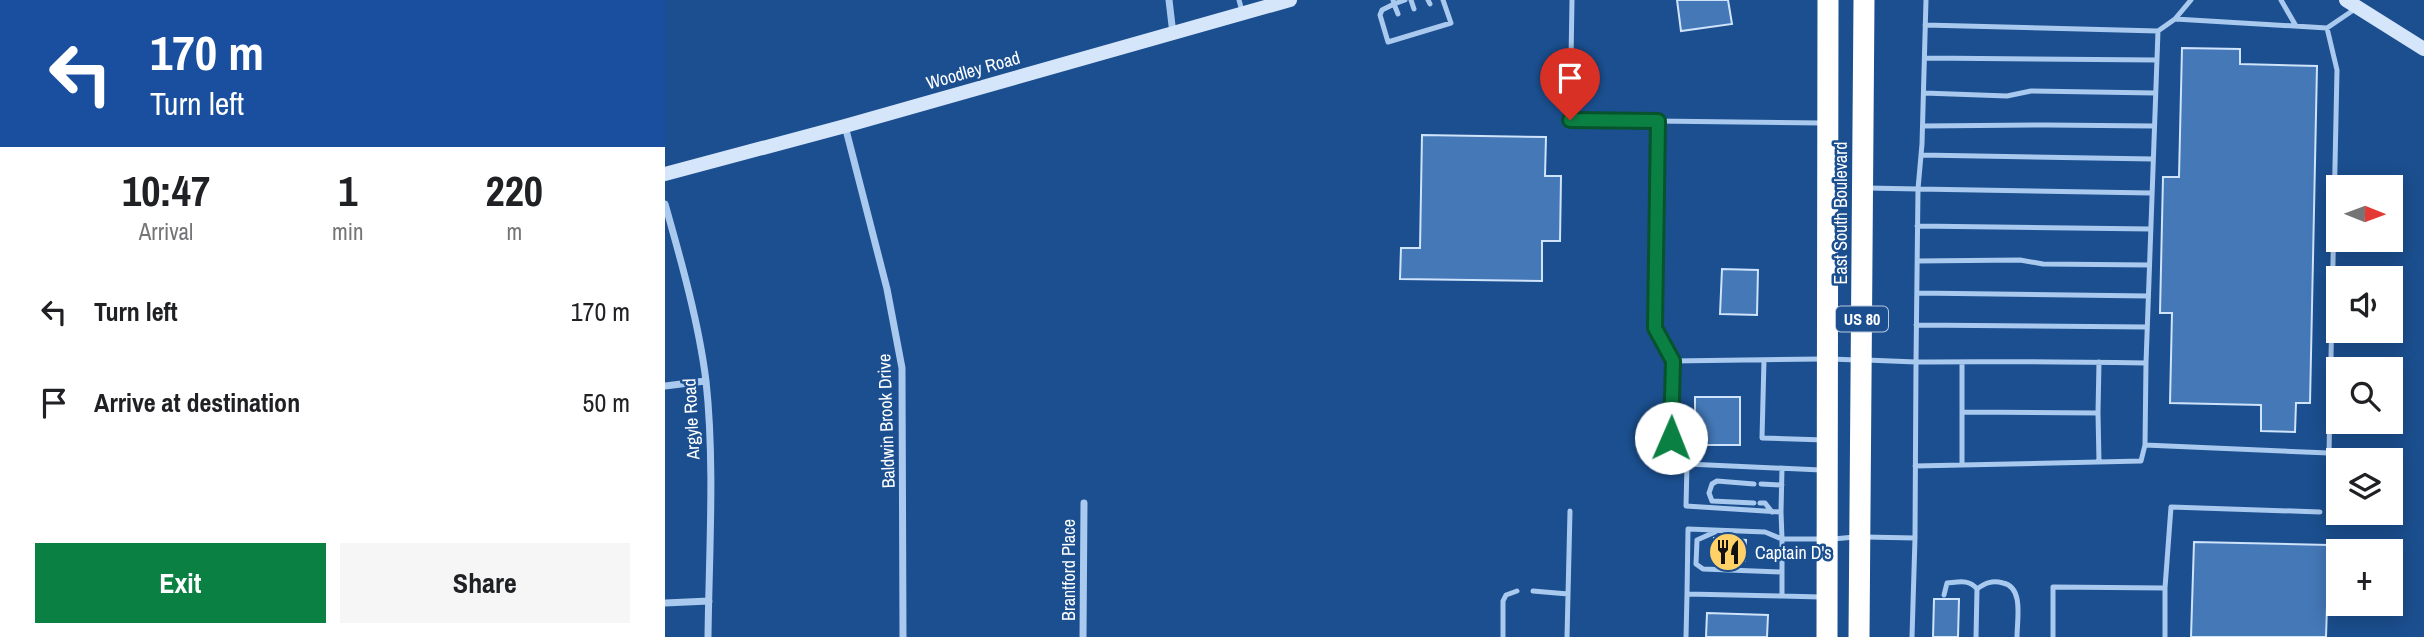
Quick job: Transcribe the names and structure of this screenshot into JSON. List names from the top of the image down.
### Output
{
  "streets": {
    "highway": ["East South Boulevard", "US 80"],
    "street": [
      "Woodley Road",
      "Argyle Road",
      "Baldwin Brook Drive",
      "Brantford Place"
    ]
  },
  "crossings": [
    ["Woodley Road", "Baldwin Brook Drive"]
  ],
  "places": {
    "restaurant": ["Captain D's"]
  },
  "north": "right",
  "page": {
    "turn": ["170 m", "Turn left"],
    "eta": [
      "10:47",
      "Arrival",
      "1",
      "min",
      "220",
      "m"
    ],
    "map_buttons": "+",
    "list": [
      {
        "name": "Turn left",
        "value": "170 m"
      },
      {
        "name": "Arrive at destination",
        "value": "50 m"
      }
    ],
    "buttons": ["Exit", "Share"]
  }
}
